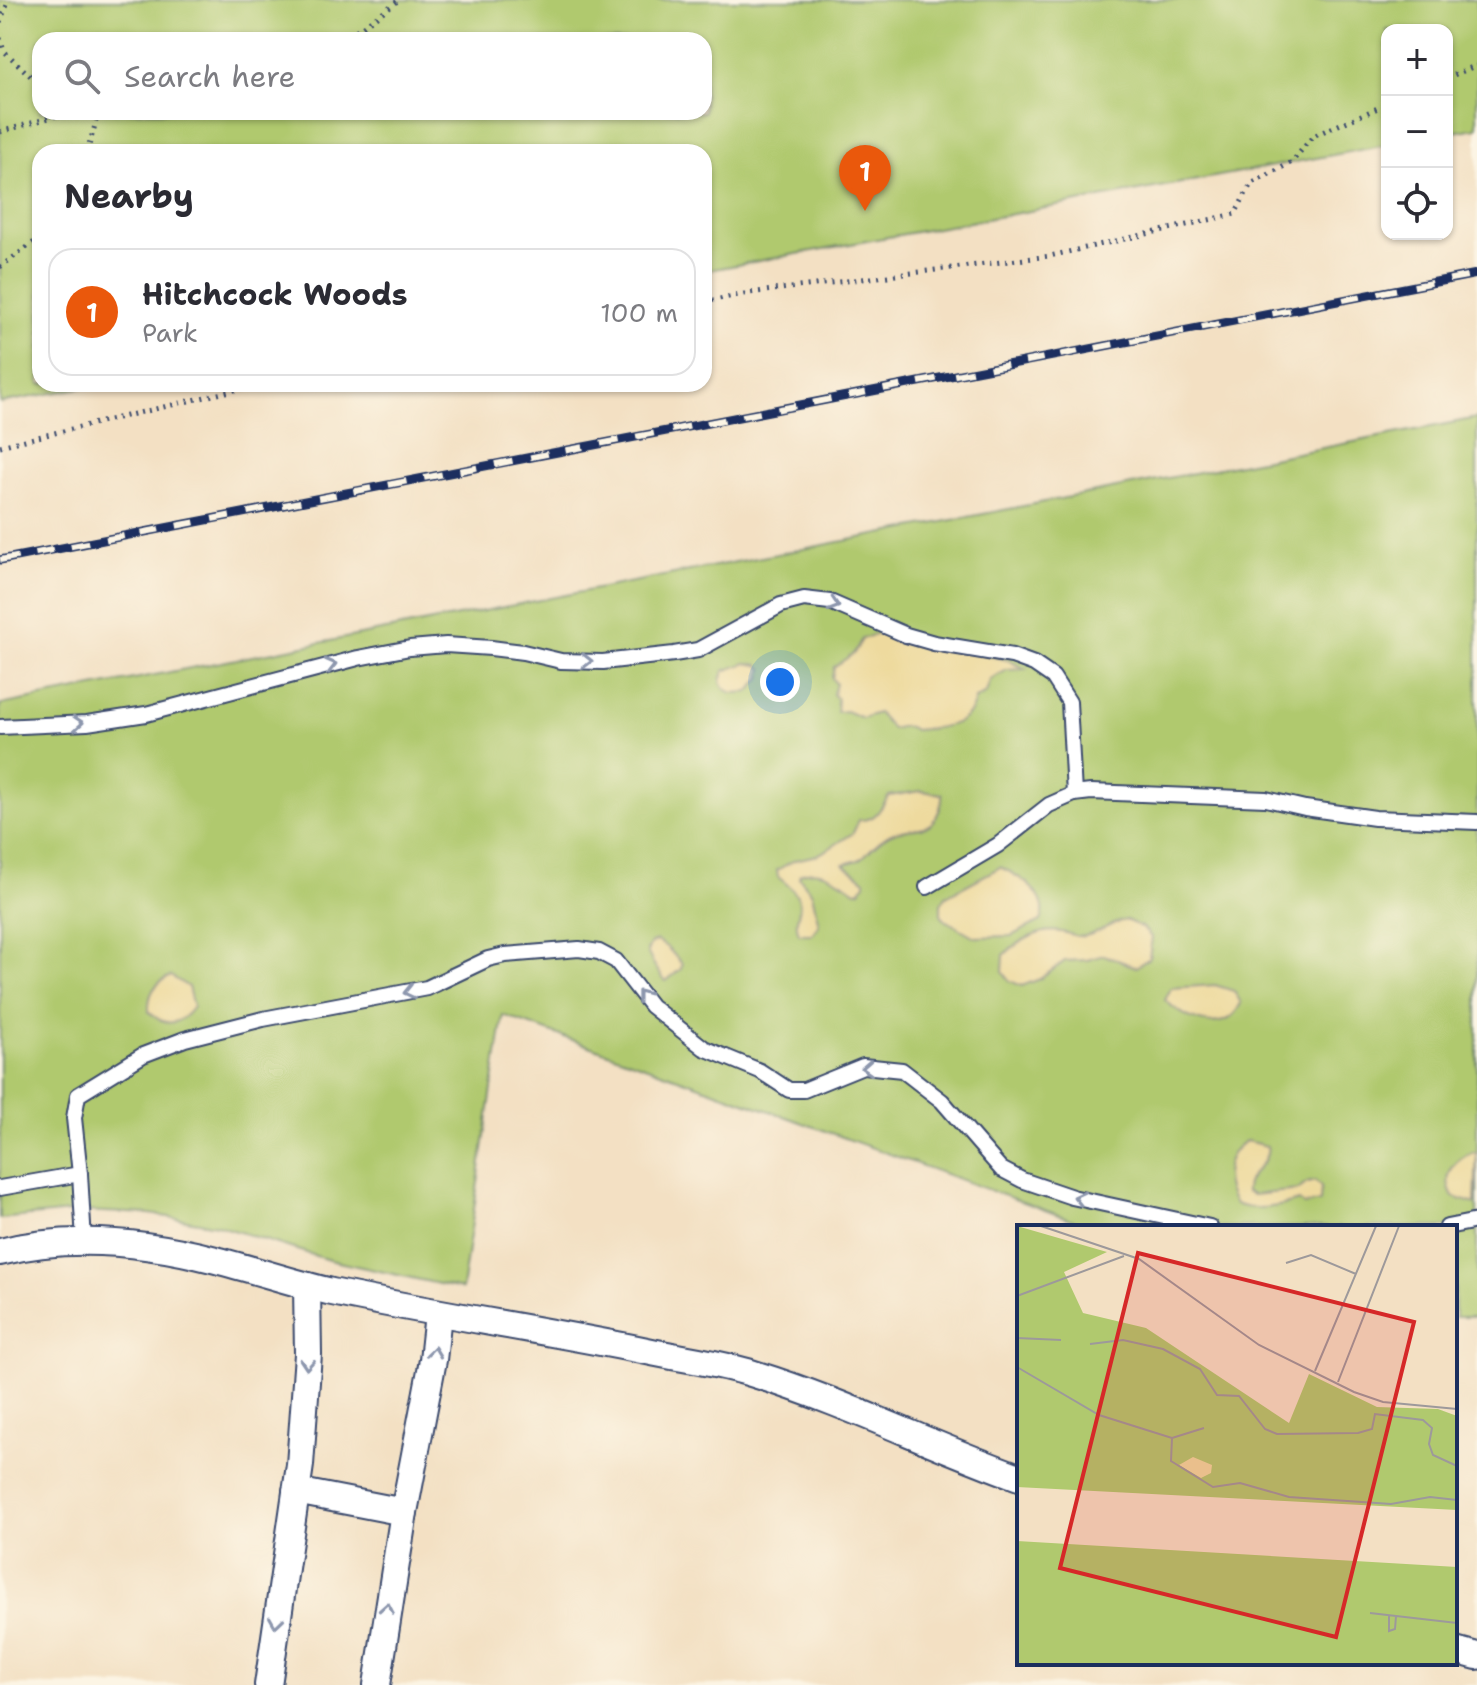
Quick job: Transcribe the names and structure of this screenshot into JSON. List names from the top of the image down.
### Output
{
  "page": {
    "map_buttons": ["+", "−"],
    "search": "Search here",
    "heading": "Nearby",
    "pins": "1",
    "list": [
      {
        "mark": "1",
        "name": "Hitchcock Woods",
        "note": "Park",
        "value": "100 m"
      }
    ]
  }
}
